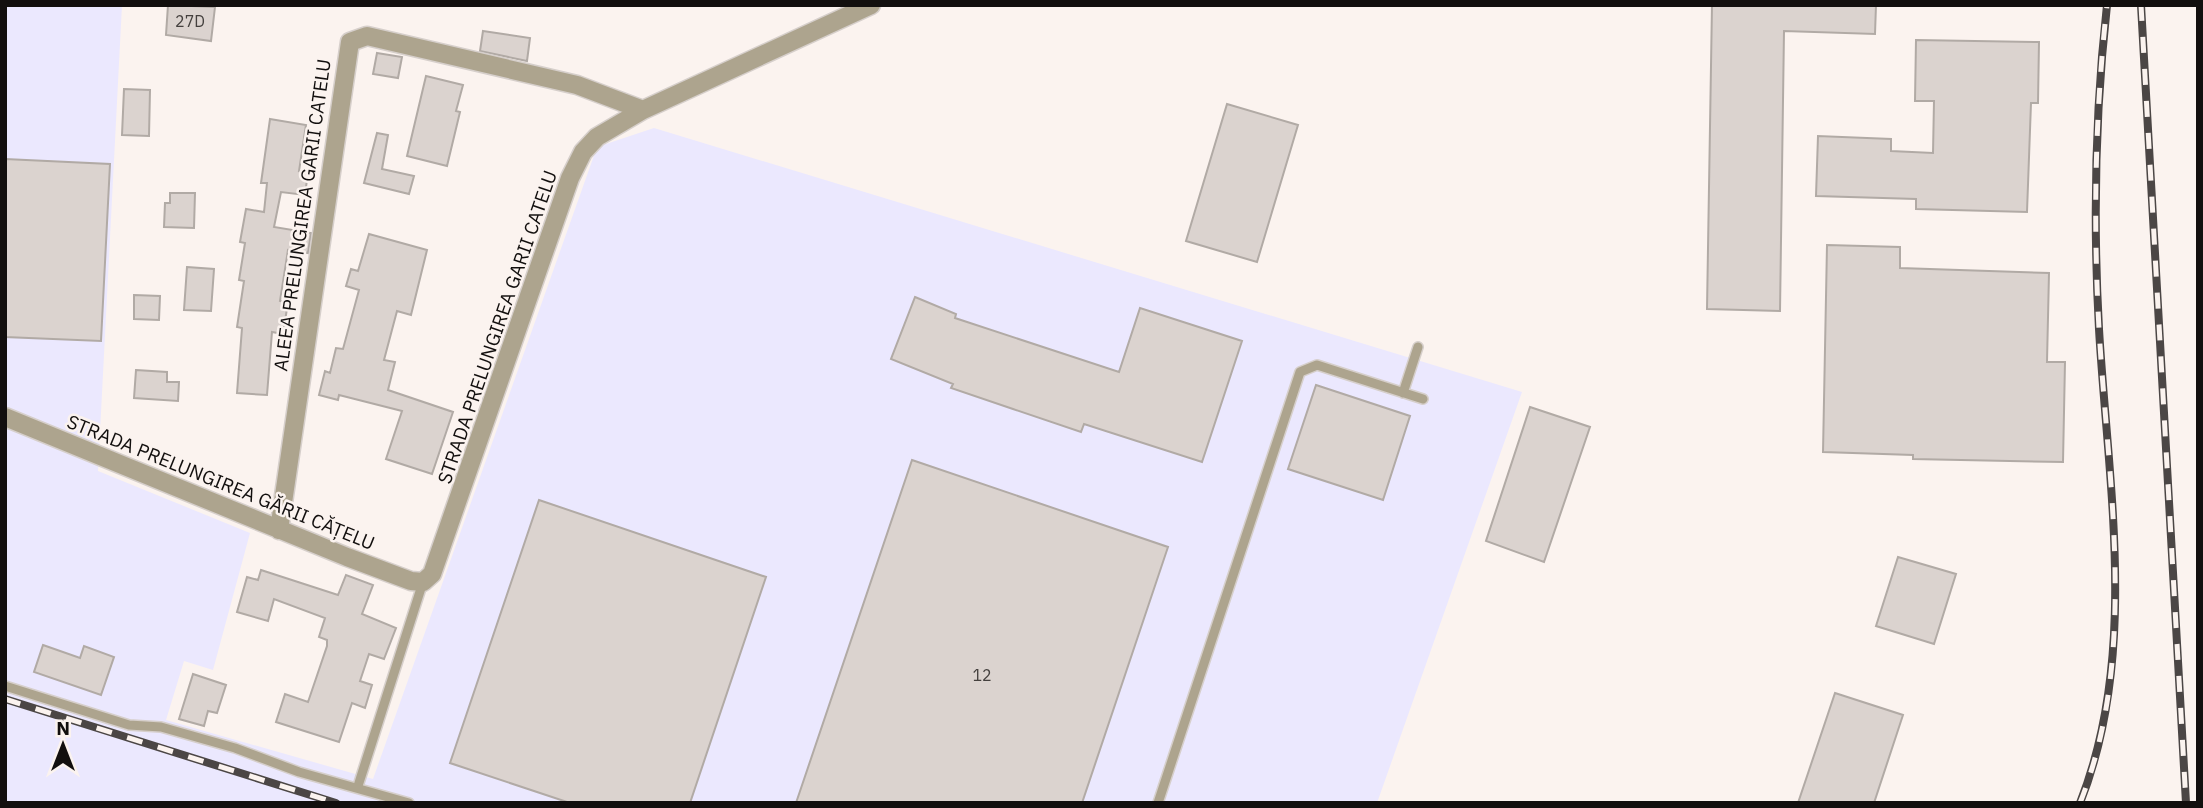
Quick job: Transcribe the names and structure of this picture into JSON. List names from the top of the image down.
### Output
{
  "streets": {
    "street": ["ALEEA PRELUNGIREA GARII CATELU", "STRADA PRELUNGIREA GARII CATELU", "STRADA PRELUNGIREA GĂRII CĂȚELU"]
  },
  "crossings": [
    ["ALEEA PRELUNGIREA GARII CATELU", "STRADA PRELUNGIREA GARII CATELU"],
    ["ALEEA PRELUNGIREA GARII CATELU", "STRADA PRELUNGIREA GĂRII CĂȚELU"],
    ["STRADA PRELUNGIREA GARII CATELU", "STRADA PRELUNGIREA GĂRII CĂȚELU"]
  ],
  "house_numbers": ["27D", "12"],
  "north": "top"
}
